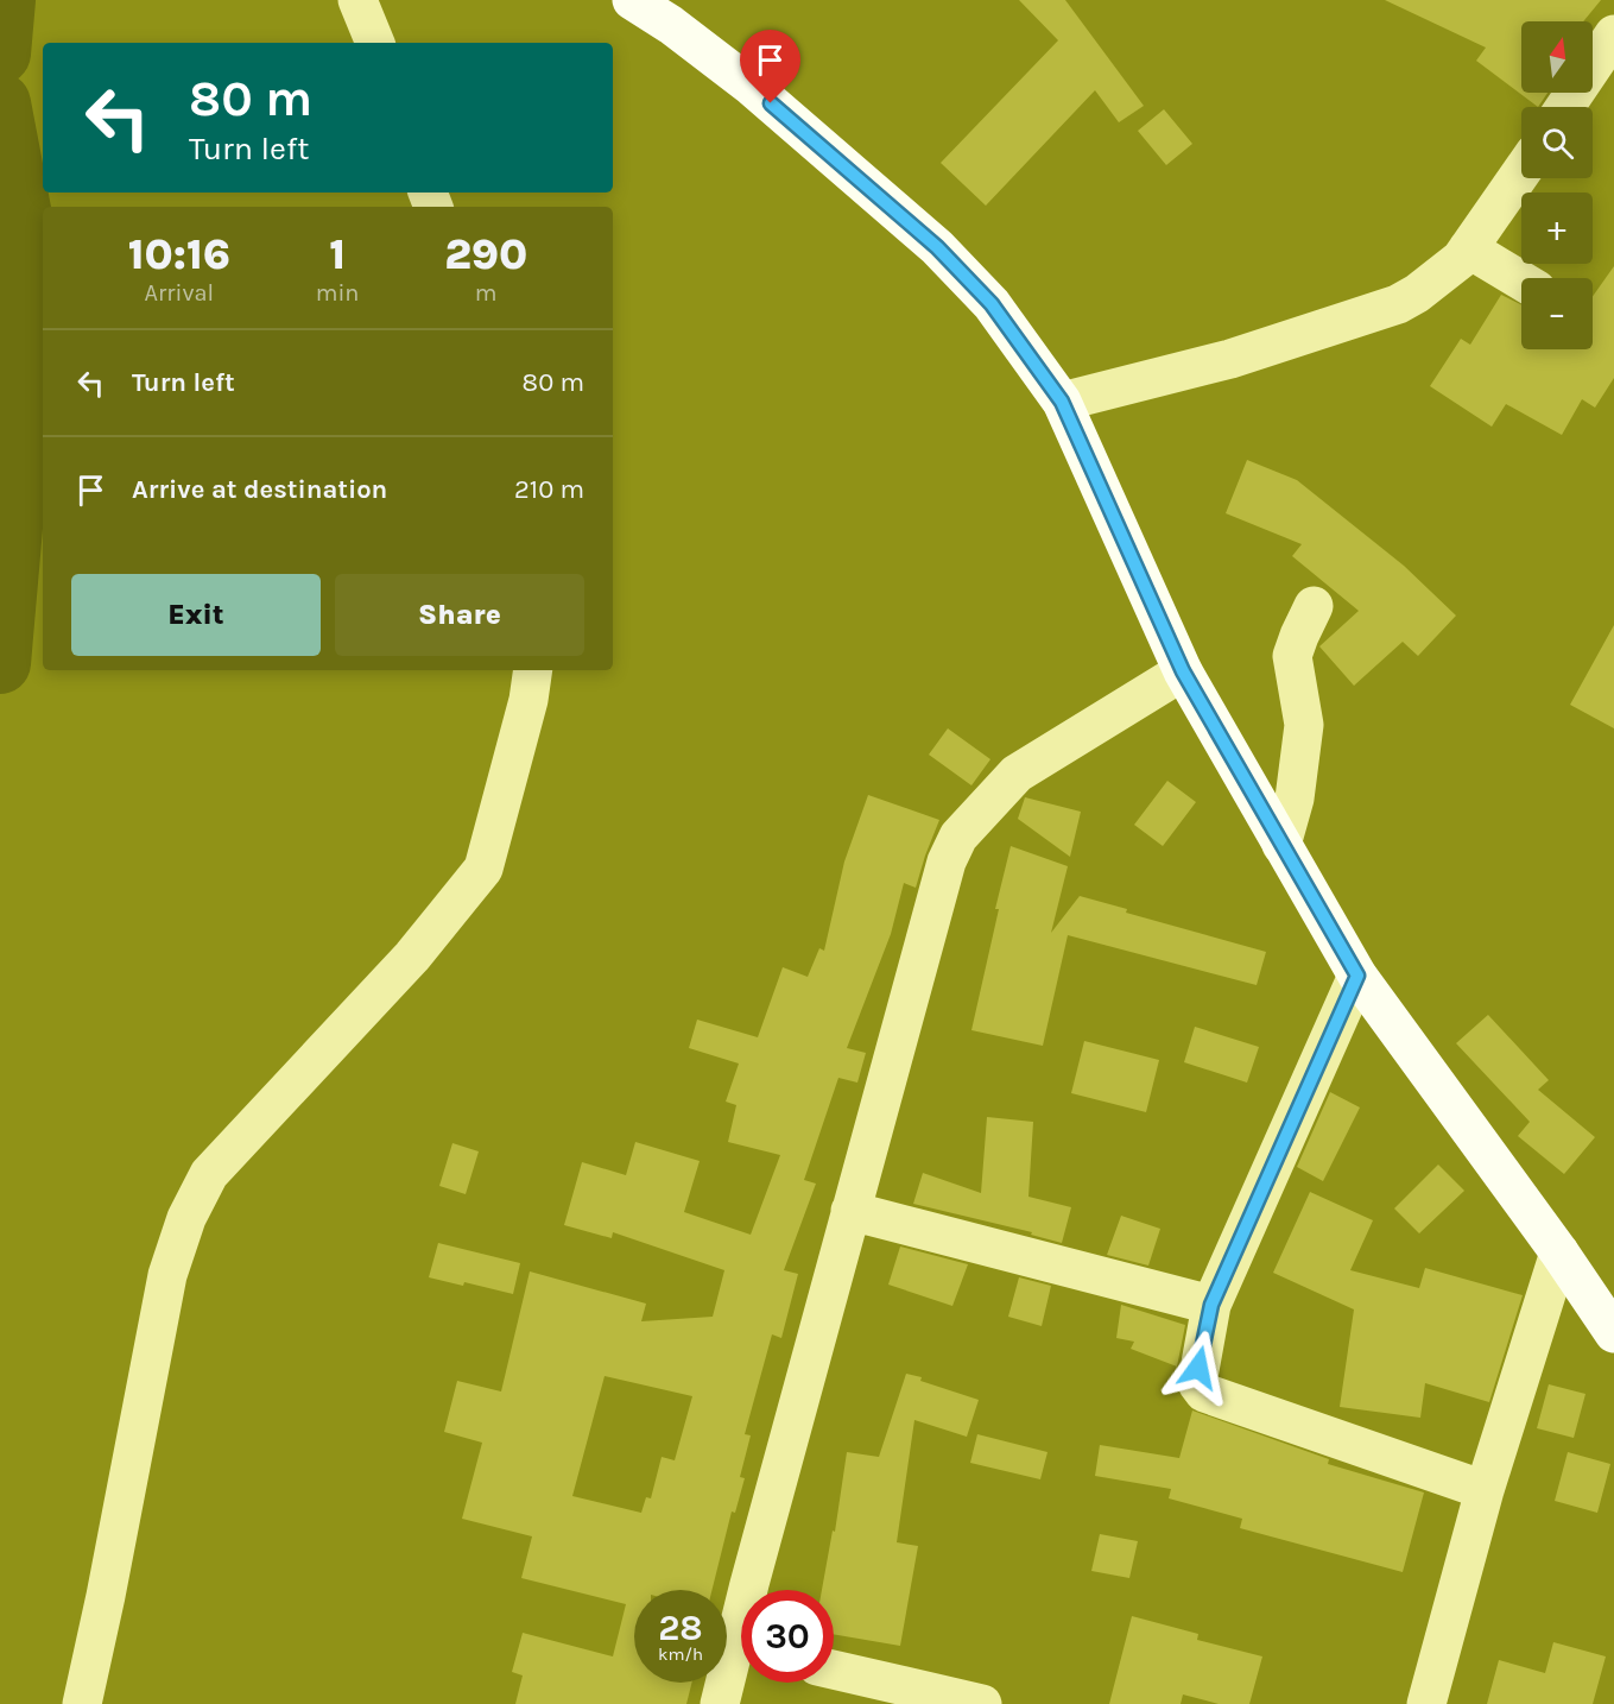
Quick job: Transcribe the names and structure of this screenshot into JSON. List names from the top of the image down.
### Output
{
  "north": "top",
  "page": {
    "map_buttons": ["+", "−"],
    "turn": ["80 m", "Turn left"],
    "eta": [
      "10:16",
      "Arrival",
      "1",
      "min",
      "290",
      "m"
    ],
    "list": [
      {
        "name": "Turn left",
        "value": "80 m"
      },
      {
        "name": "Arrive at destination",
        "value": "210 m"
      }
    ],
    "buttons": ["Exit", "Share"],
    "speed": "28 km/h",
    "limit": "30"
  }
}
